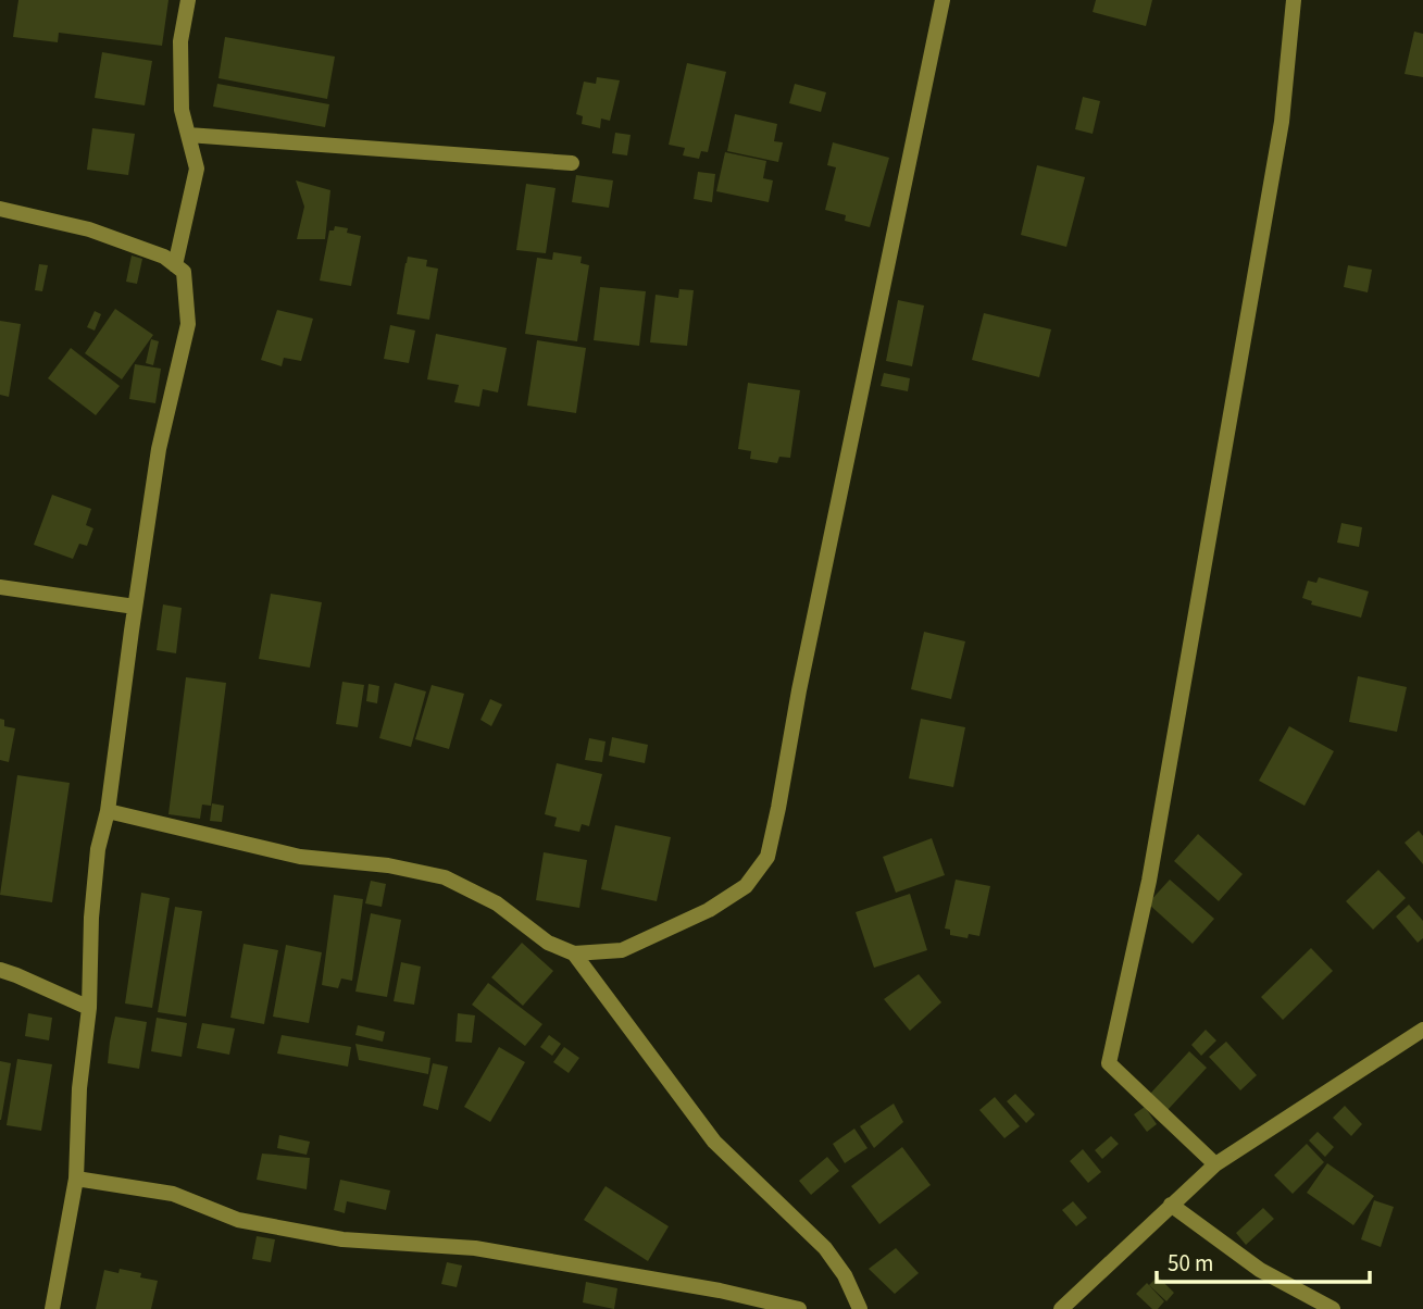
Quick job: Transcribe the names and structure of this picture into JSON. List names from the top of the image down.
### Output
{
  "scale_bar": "50 m"
}
